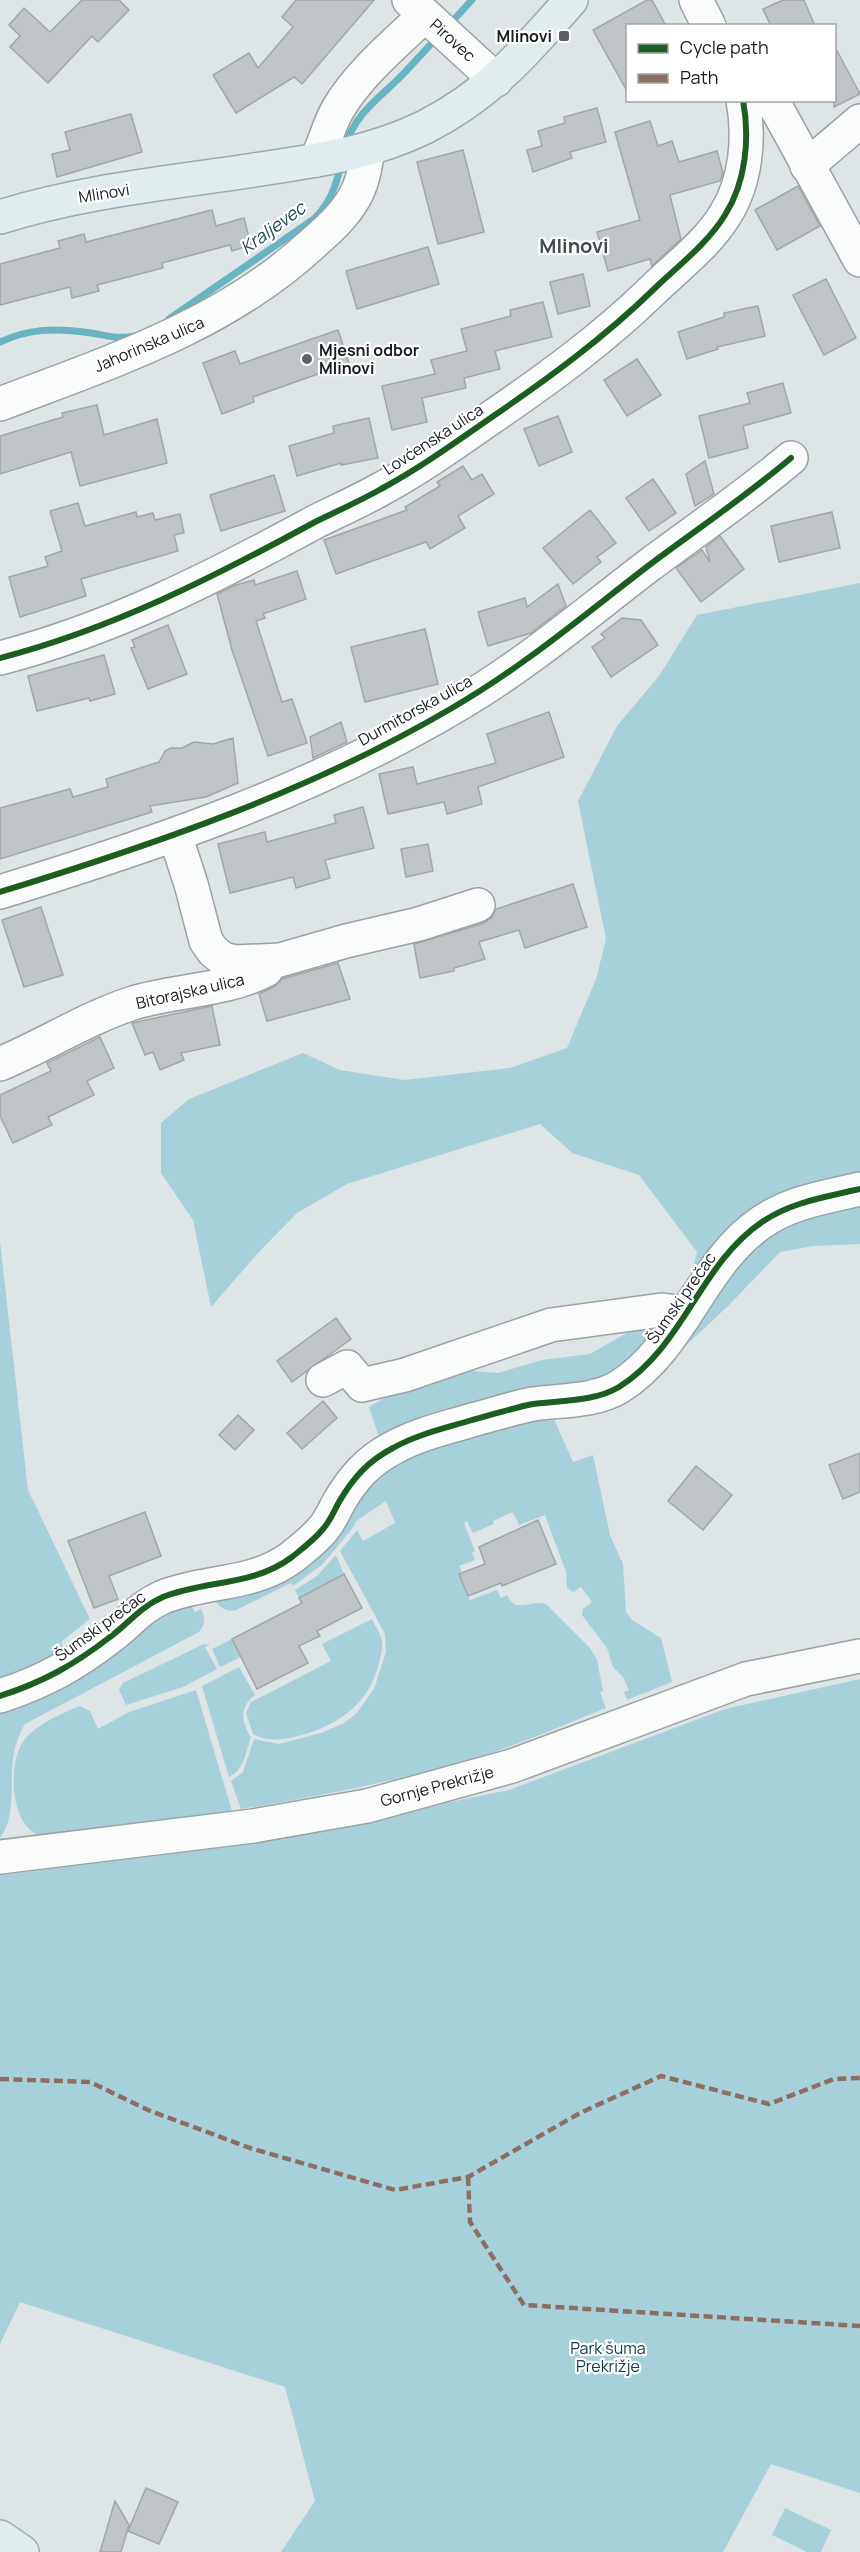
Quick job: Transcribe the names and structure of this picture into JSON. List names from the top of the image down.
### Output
{
  "streets": {
    "main road": ["Mlinovi"],
    "street": [
      "Pirovec",
      "Jahorinska ulica",
      "Lovćenska ulica",
      "Durmitorska ulica",
      "Bitorajska ulica",
      "Šumski prečac",
      "Gornje Prekrižje"
    ]
  },
  "crossings": [
    ["Pirovec", "Mlinovi"],
    ["Mlinovi", "Jahorinska ulica"],
    ["Durmitorska ulica", "Bitorajska ulica"]
  ],
  "districts": ["Mlinovi"],
  "water": ["Kraljevec"],
  "parks": ["Park šuma Prekrižje"],
  "places": {
    "transit": ["Mlinovi"],
    "other": ["Mjesni odbor Mlinovi"]
  },
  "legend": ["Cycle path", "Path"]
}
